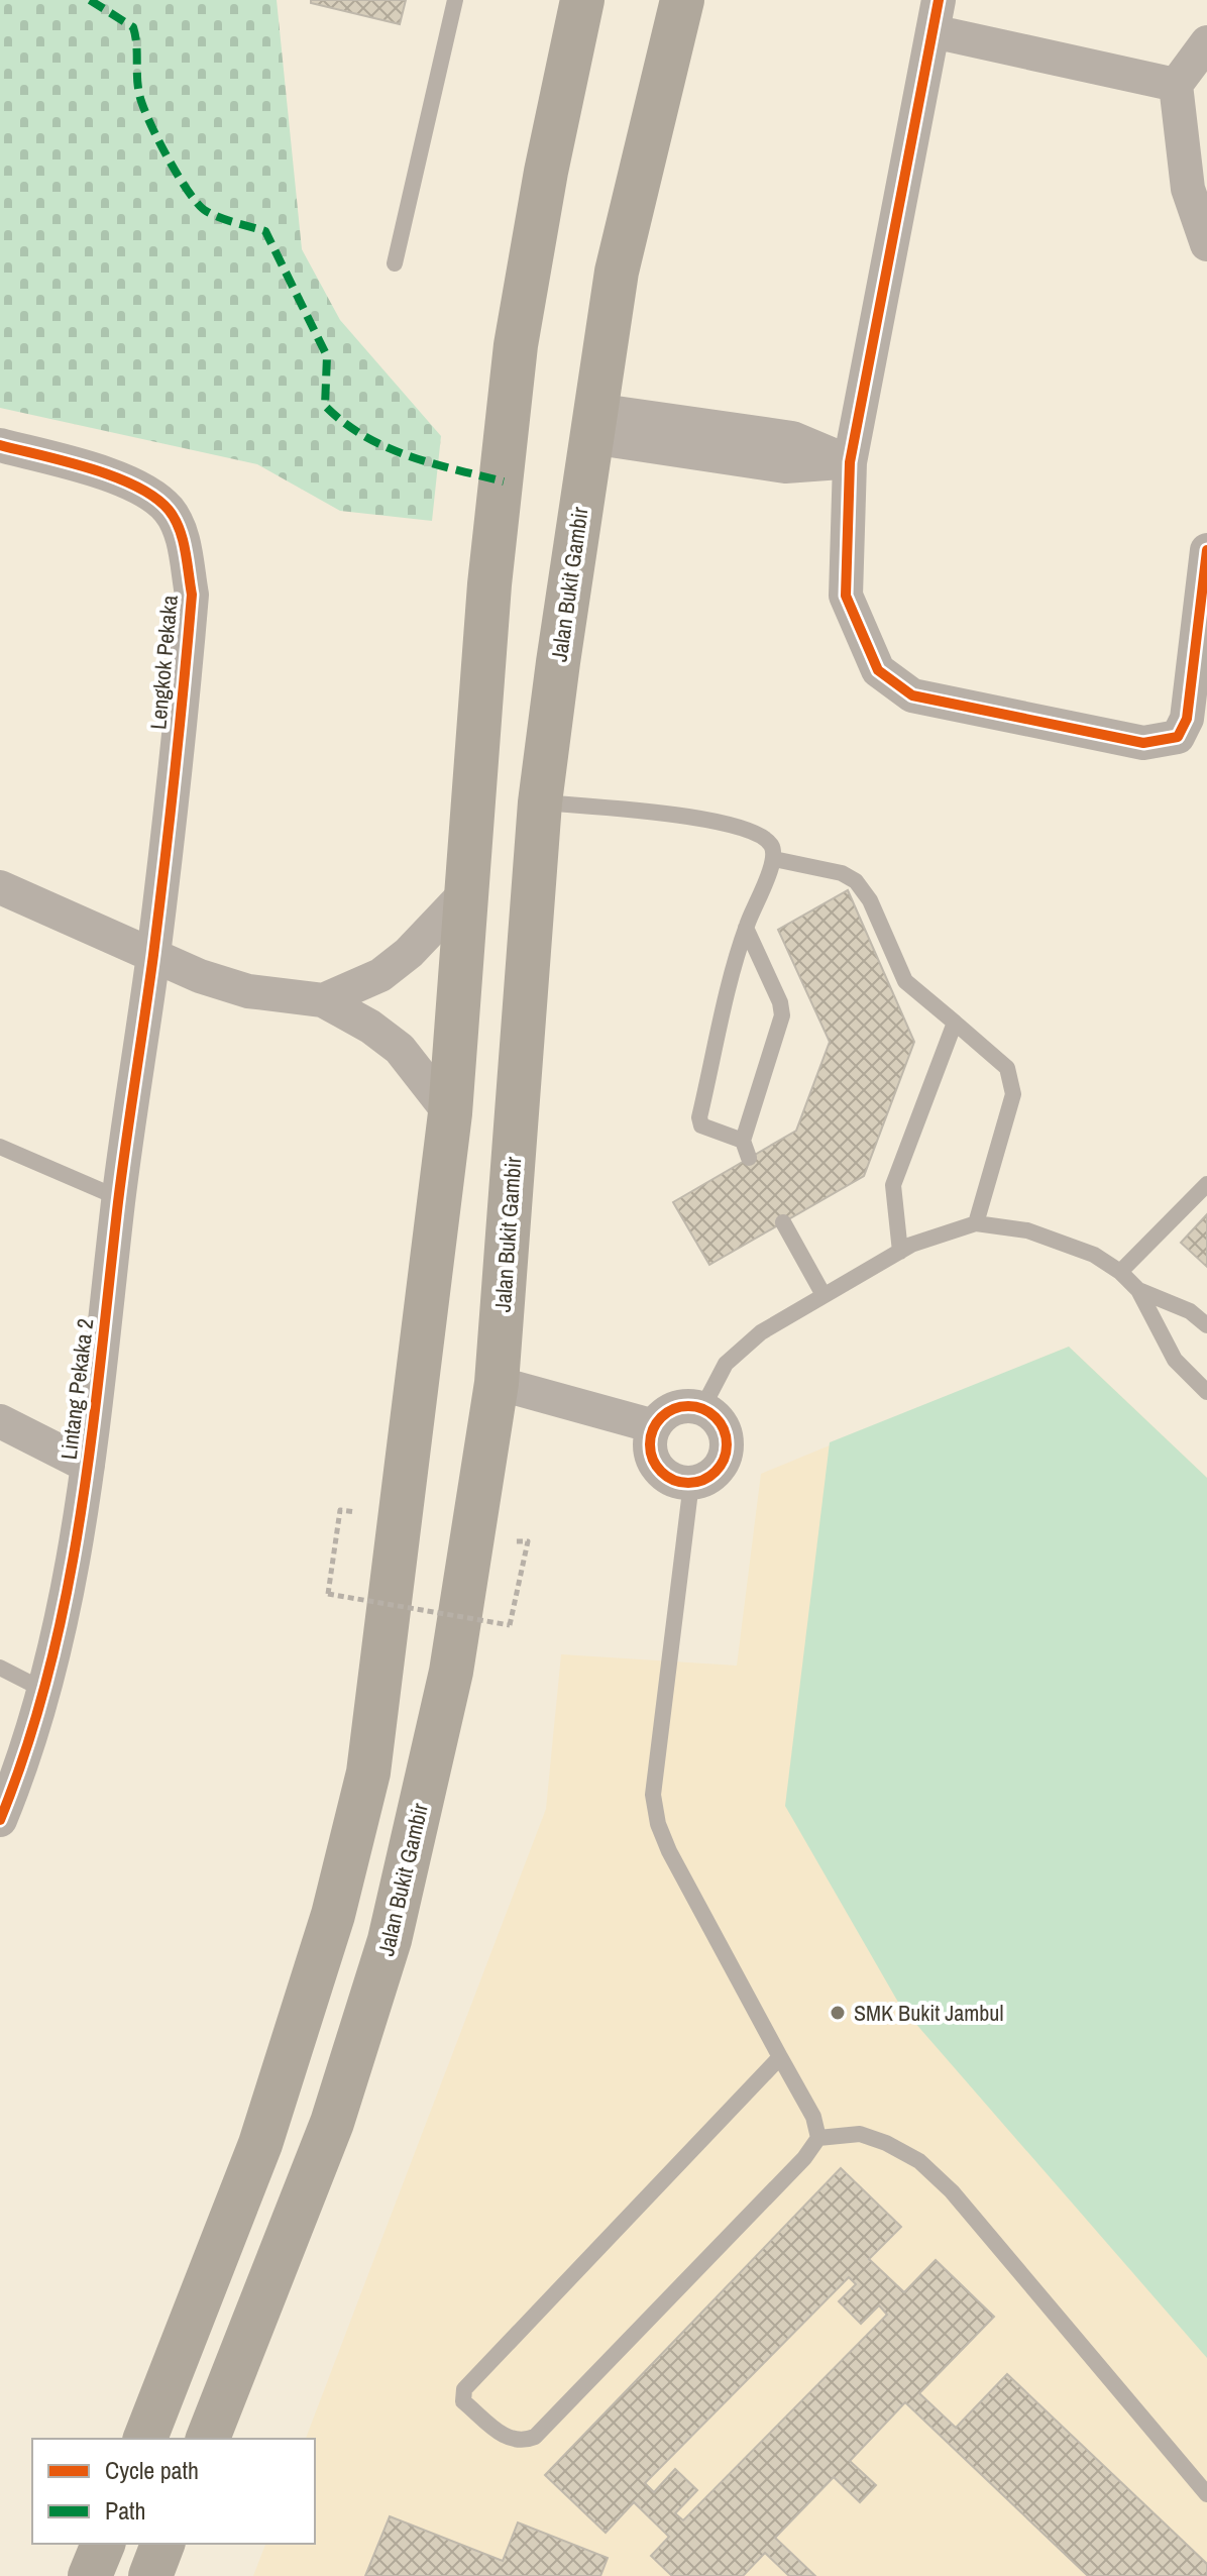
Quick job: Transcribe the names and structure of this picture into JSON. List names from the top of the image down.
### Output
{
  "streets": {
    "main road": ["Jalan Bukit Gambir"],
    "street": ["Lengkok Pekaka", "Lintang Pekaka 2"]
  },
  "crossings": [
    ["Lengkok Pekaka", "Lintang Pekaka 2"]
  ],
  "places": ["SMK Bukit Jambul"],
  "legend": ["Cycle path", "Path"]
}
